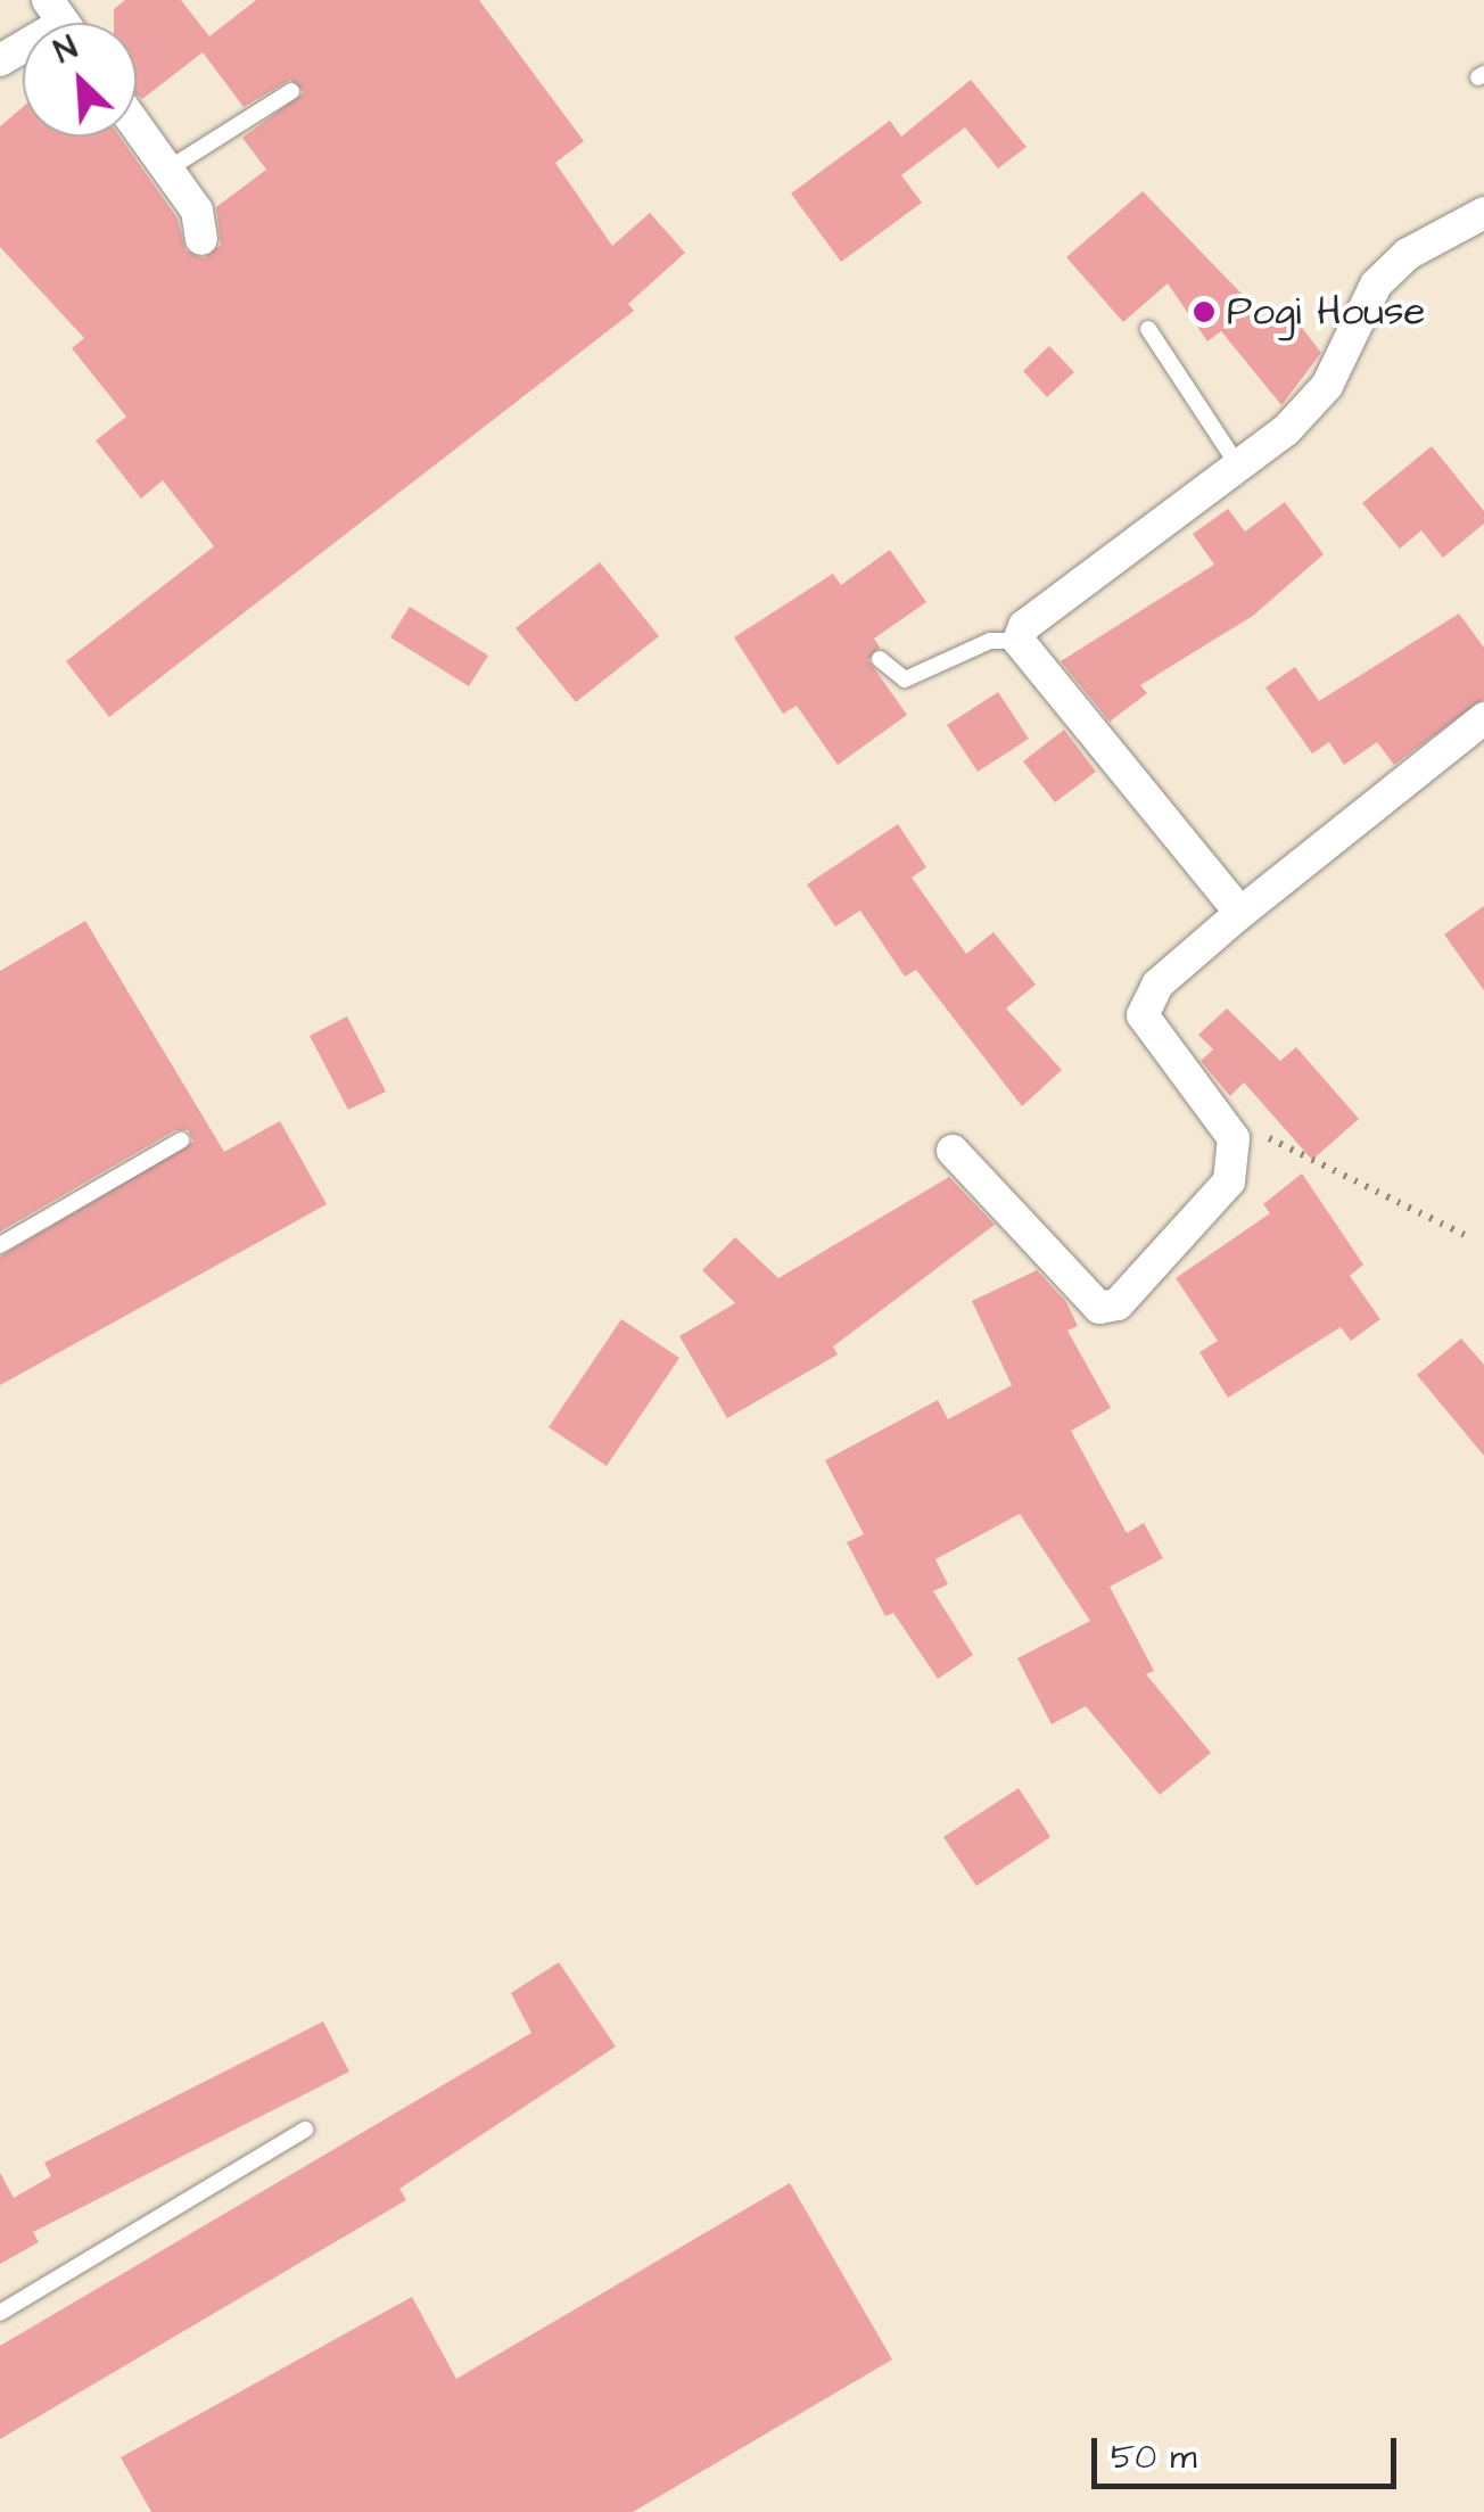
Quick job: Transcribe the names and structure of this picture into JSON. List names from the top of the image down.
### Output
{
  "places": ["Pogi House"],
  "scale_bar": "50 m",
  "north": "top left"
}
